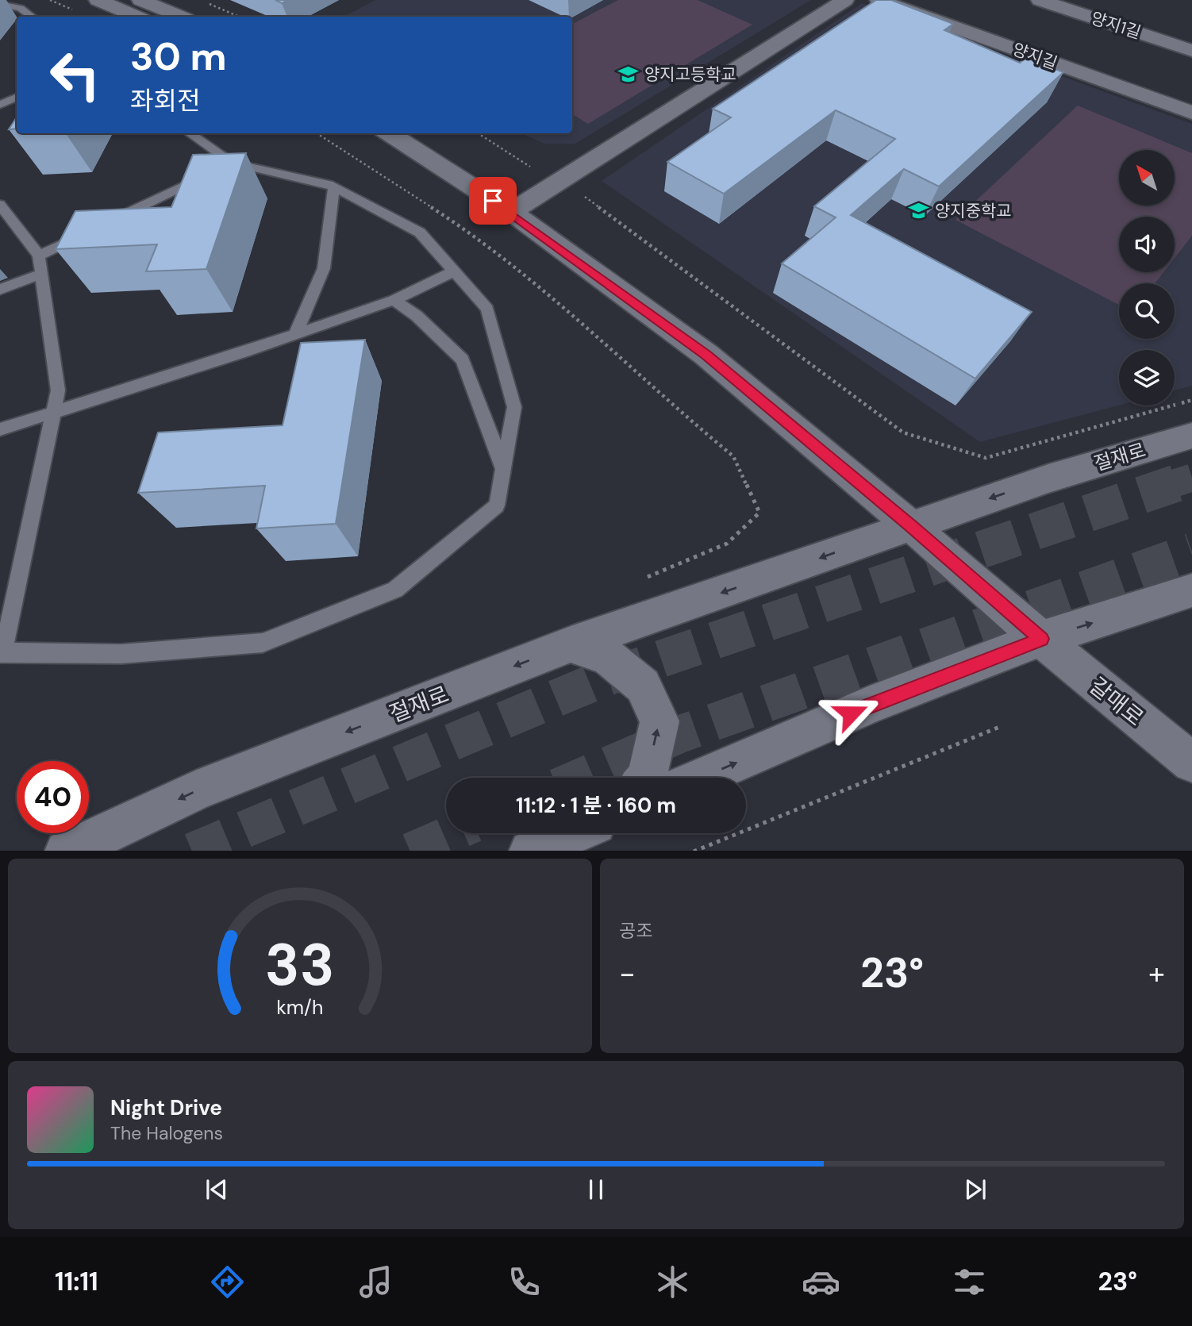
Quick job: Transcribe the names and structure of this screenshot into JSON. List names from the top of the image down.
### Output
{
  "streets": {
    "street": [
      "양지1길",
      "양지길",
      "절재로",
      "갈매로"
    ]
  },
  "crossings": [
    ["절재로", "갈매로"]
  ],
  "places": {
    "school or university": ["양지고등학교", "양지중학교"]
  },
  "north": "top left",
  "page": {
    "turn": ["30 m", "좌회전"],
    "limit": "40",
    "trip": "11:12 · 1 분 · 160 m",
    "tile": "공조",
    "heat": ["−", "23°", "+"],
    "song": ["Night Drive", "The Halogens"],
    "tabs": ["11:11", "23°"],
    "gauge": ["33", "km/h"]
  }
}
